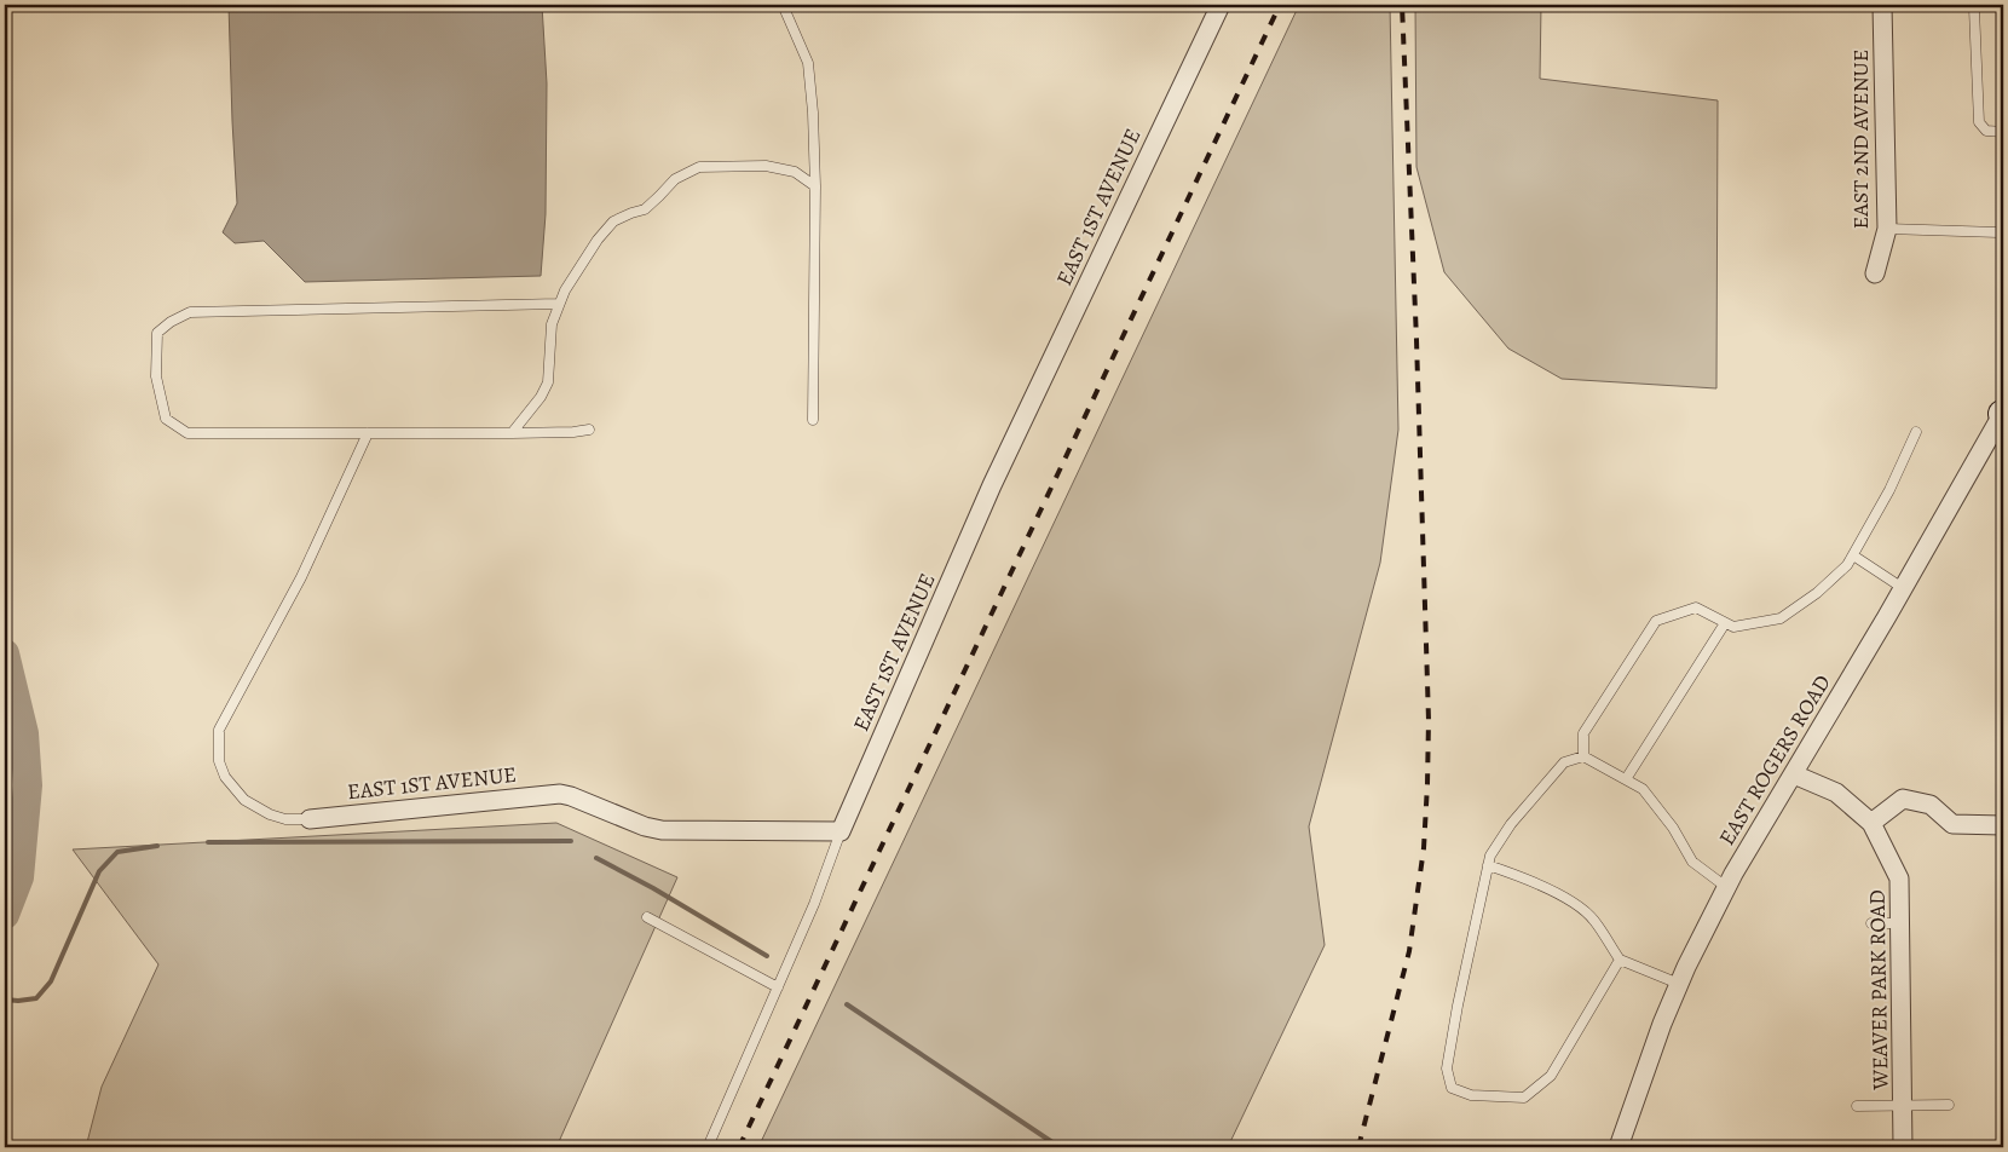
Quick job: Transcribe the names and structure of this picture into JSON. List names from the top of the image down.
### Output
{
  "streets": {
    "street": [
      "EAST 2ND AVENUE",
      "EAST 1ST AVENUE",
      "EAST ROGERS ROAD",
      "WEAVER PARK ROAD"
    ]
  },
  "crossings": [
    ["EAST ROGERS ROAD", "WEAVER PARK ROAD"]
  ]
}
